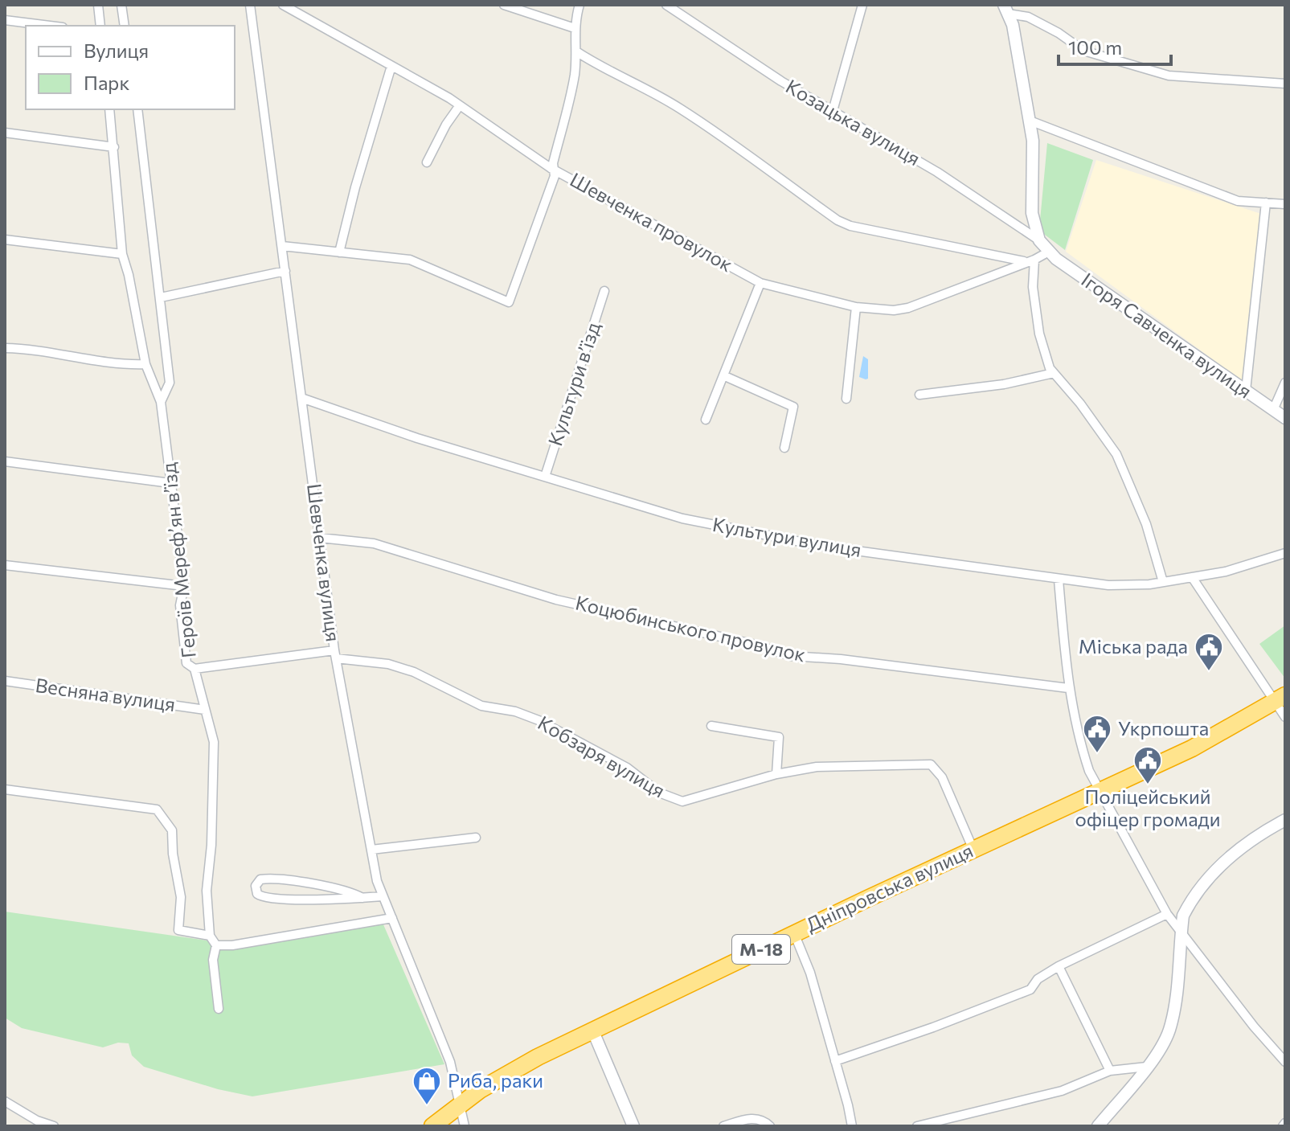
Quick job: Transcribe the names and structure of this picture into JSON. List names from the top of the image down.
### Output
{
  "streets": {
    "highway": ["Дніпровська вулиця", "М-18"],
    "street": [
      "Козацька вулиця",
      "Шевченка провулок",
      "Ігоря Савченка вулиця",
      "Культури в’їзд",
      "Культури вулиця",
      "Героїв Мерефʼян вʼїзд",
      "Шевченка вулиця",
      "Коцюбинського провулок",
      "Весняна вулиця",
      "Кобзаря вулиця"
    ]
  },
  "crossings": [
    ["Козацька вулиця", "Ігоря Савченка вулиця"],
    ["Шевченка провулок", "Ігоря Савченка вулиця"],
    ["Культури в’їзд", "Культури вулиця"],
    ["Культури вулиця", "Шевченка вулиця"],
    ["Героїв Мерефʼян вʼїзд", "Весняна вулиця"],
    ["Героїв Мерефʼян вʼїзд", "Кобзаря вулиця"],
    ["Шевченка вулиця", "Коцюбинського провулок"],
    ["Шевченка вулиця", "Кобзаря вулиця"],
    ["Шевченка вулиця", "Дніпровська вулиця"],
    ["Кобзаря вулиця", "Дніпровська вулиця"]
  ],
  "places": {
    "public building": ["Міська рада", "Укрпошта", "Поліцейський офіцер громади"],
    "shop": ["Риба, раки"]
  },
  "legend": ["Вулиця", "Парк"],
  "scale_bar": "100 m"
}
